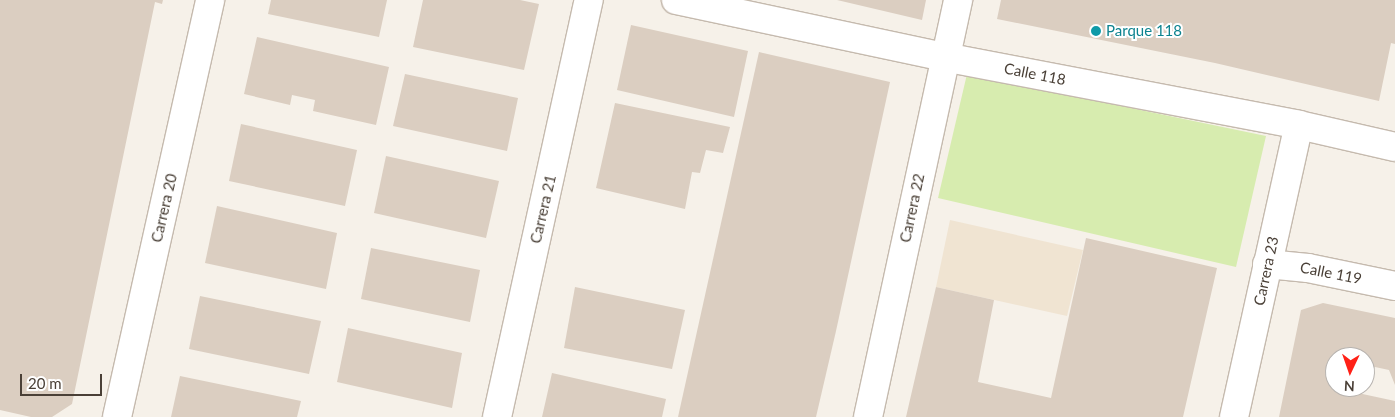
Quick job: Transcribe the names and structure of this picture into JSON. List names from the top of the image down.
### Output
{
  "streets": {
    "street": [
      "Calle 118",
      "Carrera 20",
      "Carrera 22",
      "Carrera 21",
      "Carrera 23",
      "Calle 119"
    ]
  },
  "crossings": [
    ["Calle 118", "Carrera 22"],
    ["Calle 118", "Carrera 23"],
    ["Carrera 23", "Calle 119"]
  ],
  "places": ["Parque 118"],
  "scale_bar": "20 m",
  "north": "bottom"
}
